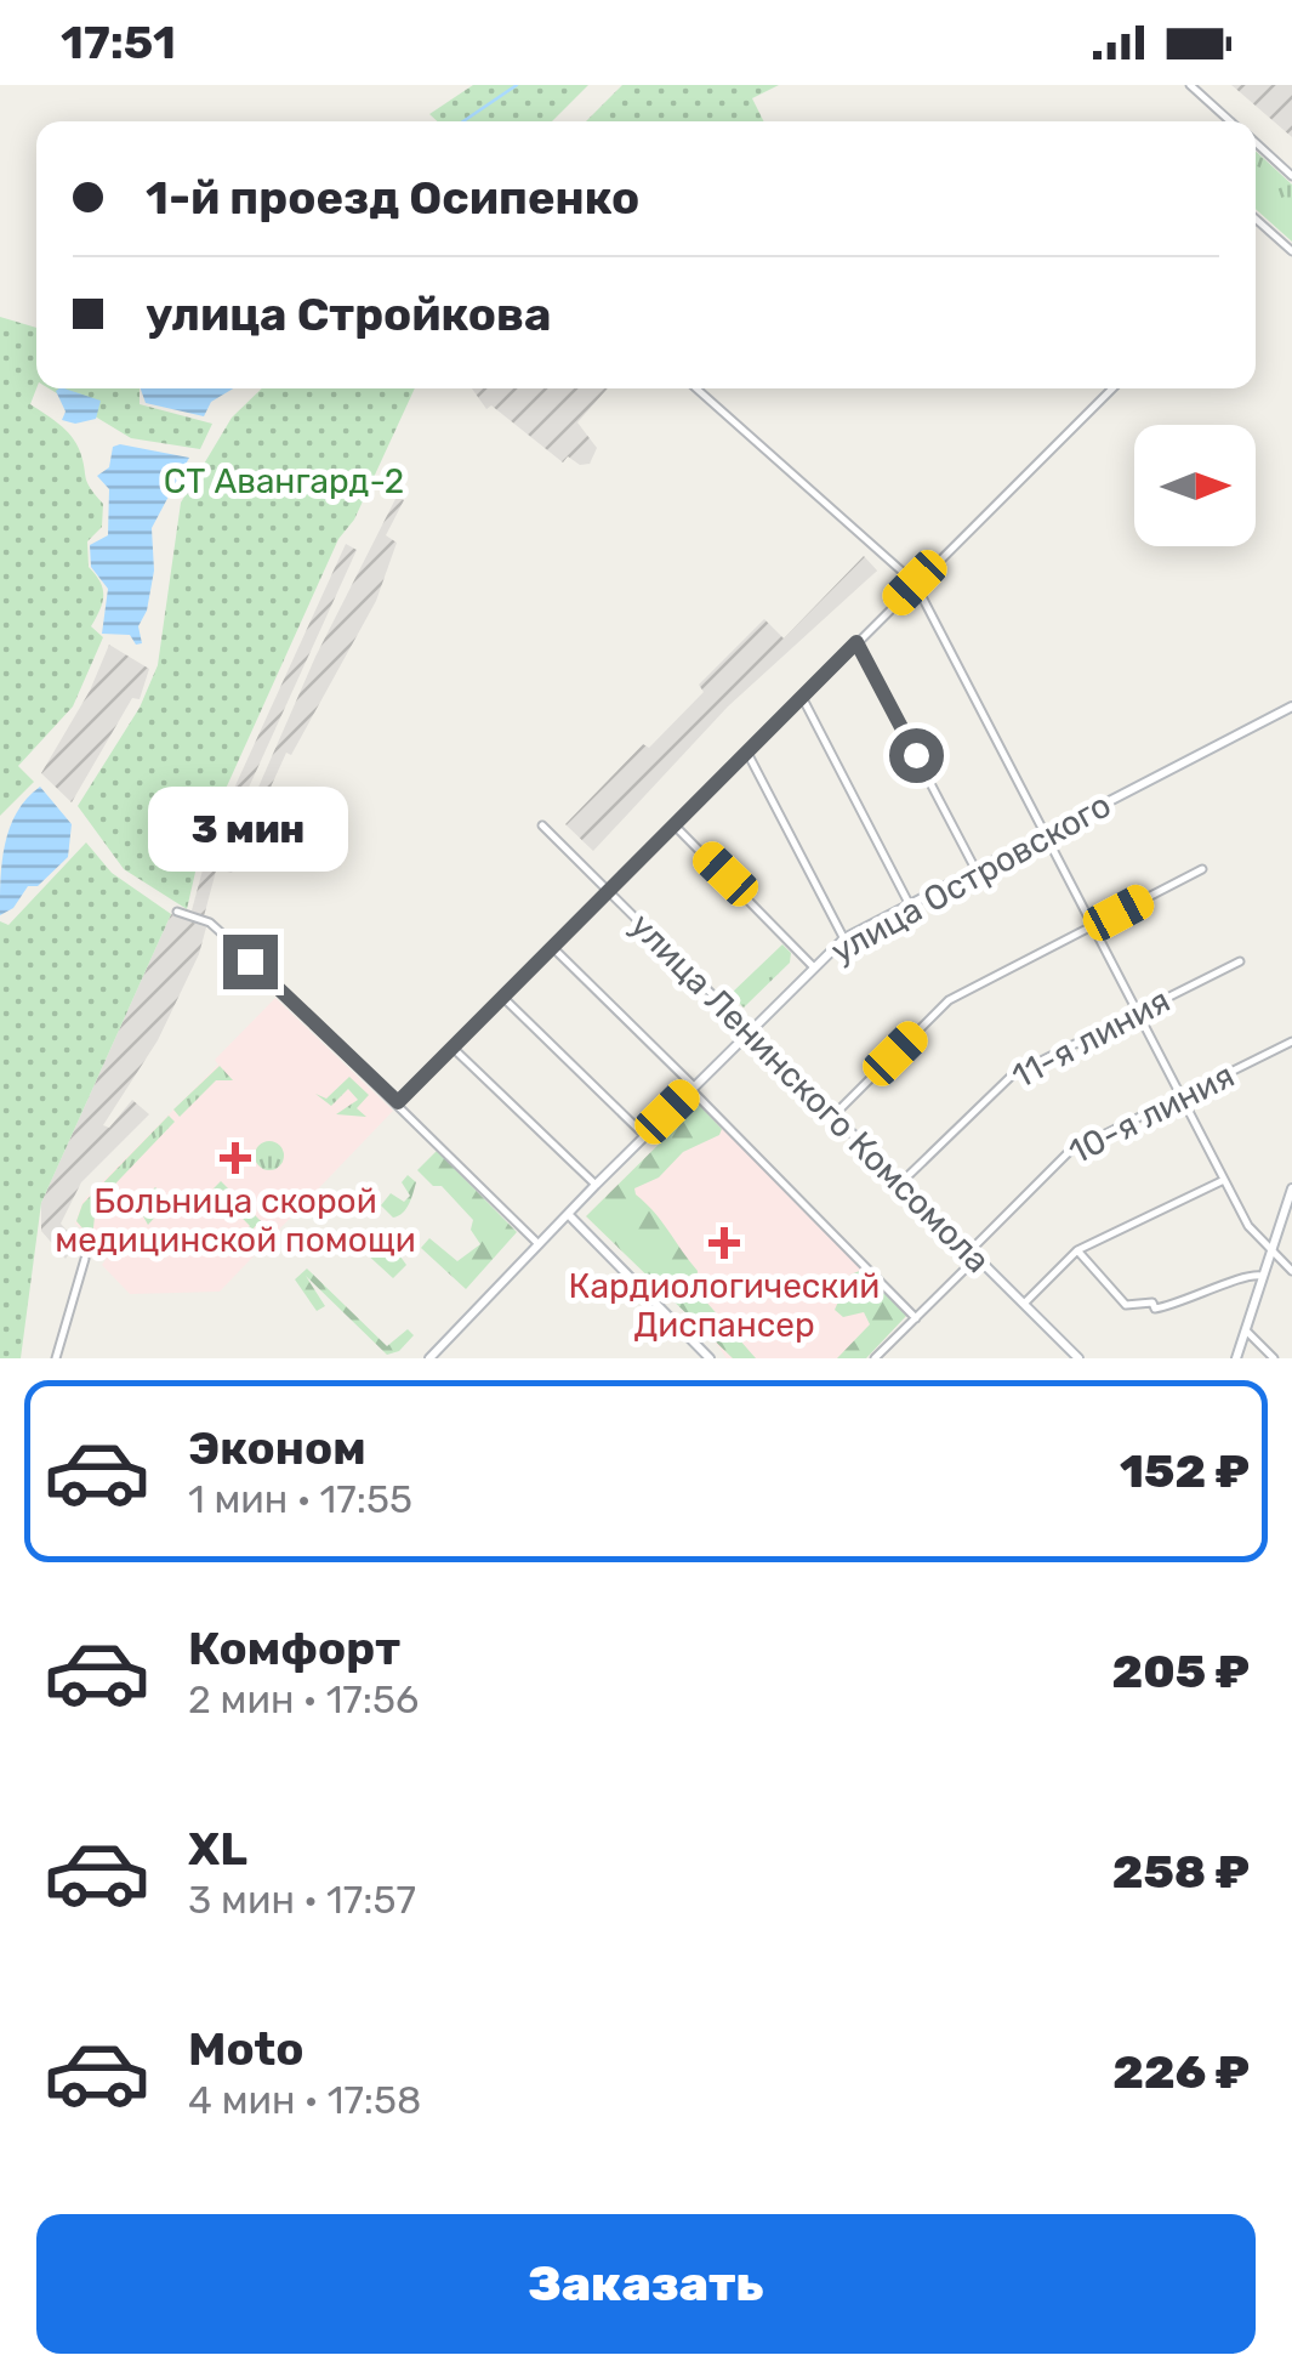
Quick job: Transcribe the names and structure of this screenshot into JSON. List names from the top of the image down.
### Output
{
  "streets": {
    "street": [
      "улица Островского",
      "11-я линия",
      "улица Ленинского Комсомола",
      "10-я линия"
    ]
  },
  "crossings": [
    ["улица Островского", "улица Ленинского Комсомола"],
    ["11-я линия", "улица Ленинского Комсомола"],
    ["улица Ленинского Комсомола", "10-я линия"]
  ],
  "parks": ["СТ Авангард-2"],
  "places": {
    "health": ["Больница скорой медицинской помощи", "Кардиологический Диспансер"]
  },
  "north": "right",
  "page": {
    "status": "17:51",
    "banner": ["1-й проезд Осипенко", "улица Стройкова"],
    "bubble": "3 мин",
    "list": [
      {
        "name": "Эконом",
        "note": "1 мин · 17:55",
        "value": "152 ₽"
      },
      {
        "name": "Комфорт",
        "note": "2 мин · 17:56",
        "value": "205 ₽"
      },
      {
        "name": "XL",
        "note": "3 мин · 17:57",
        "value": "258 ₽"
      },
      {
        "name": "Moto",
        "note": "4 мин · 17:58",
        "value": "226 ₽"
      }
    ],
    "buttons": "Заказать"
  }
}
